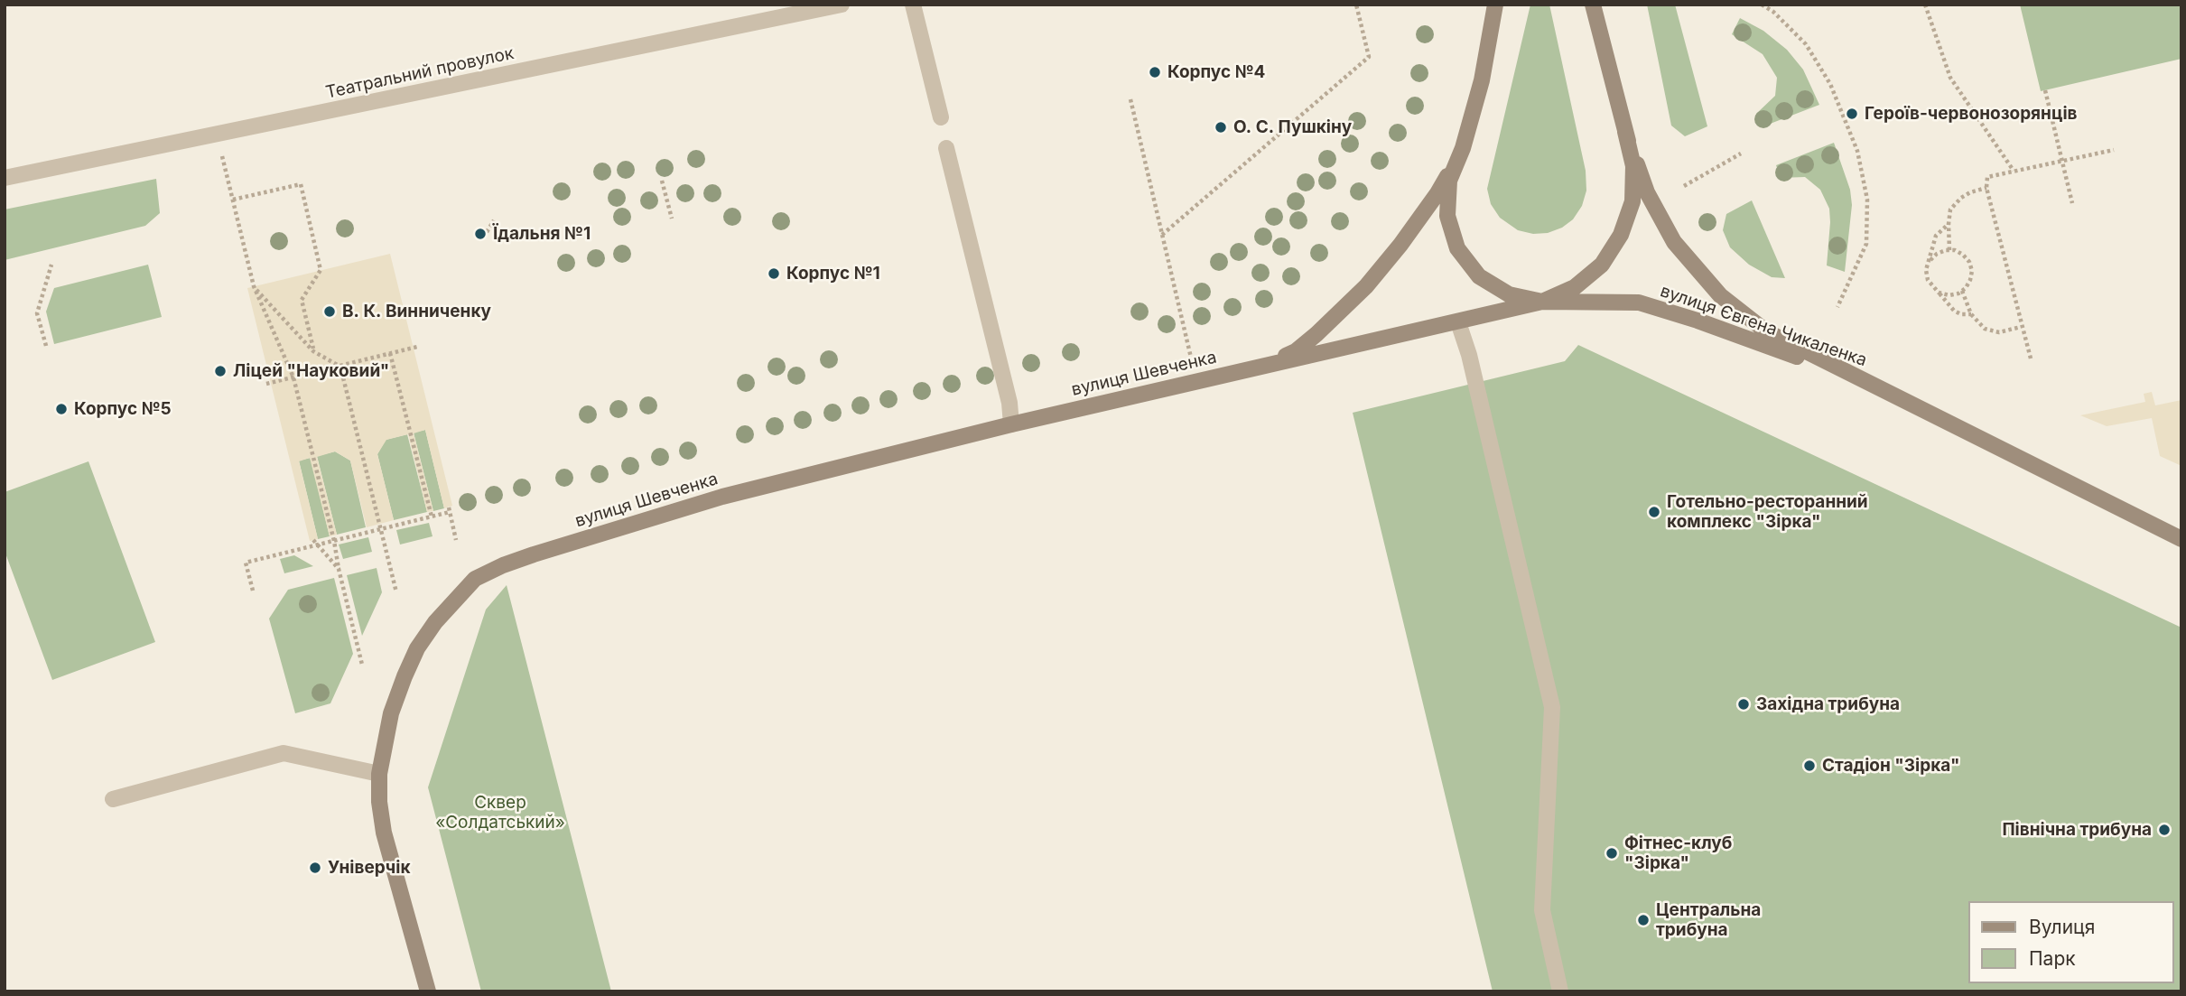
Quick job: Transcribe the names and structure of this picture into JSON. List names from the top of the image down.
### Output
{
  "streets": {
    "main road": ["вулиця Євгена Чикаленка", "вулиця Шевченка"],
    "street": ["Театральний провулок"]
  },
  "crossings": [
    ["вулиця Євгена Чикаленка", "вулиця Шевченка"]
  ],
  "parks": ["Сквер «Солдатський»"],
  "places": [
    "Корпус №4",
    "Героїв-червонозорянців",
    "О. С. Пушкіну",
    "Їдальня №1",
    "Корпус №1",
    "В. К. Винниченку",
    "Ліцей \"Науковий\"",
    "Корпус №5",
    "Готельно-ресторанний комплекс \"Зірка\"",
    "Західна трибуна",
    "Стадіон \"Зірка\"",
    "Північна трибуна",
    "Фітнес-клуб \"Зірка\"",
    "Універчік",
    "Центральна трибуна"
  ],
  "legend": ["Вулиця", "Парк"]
}
